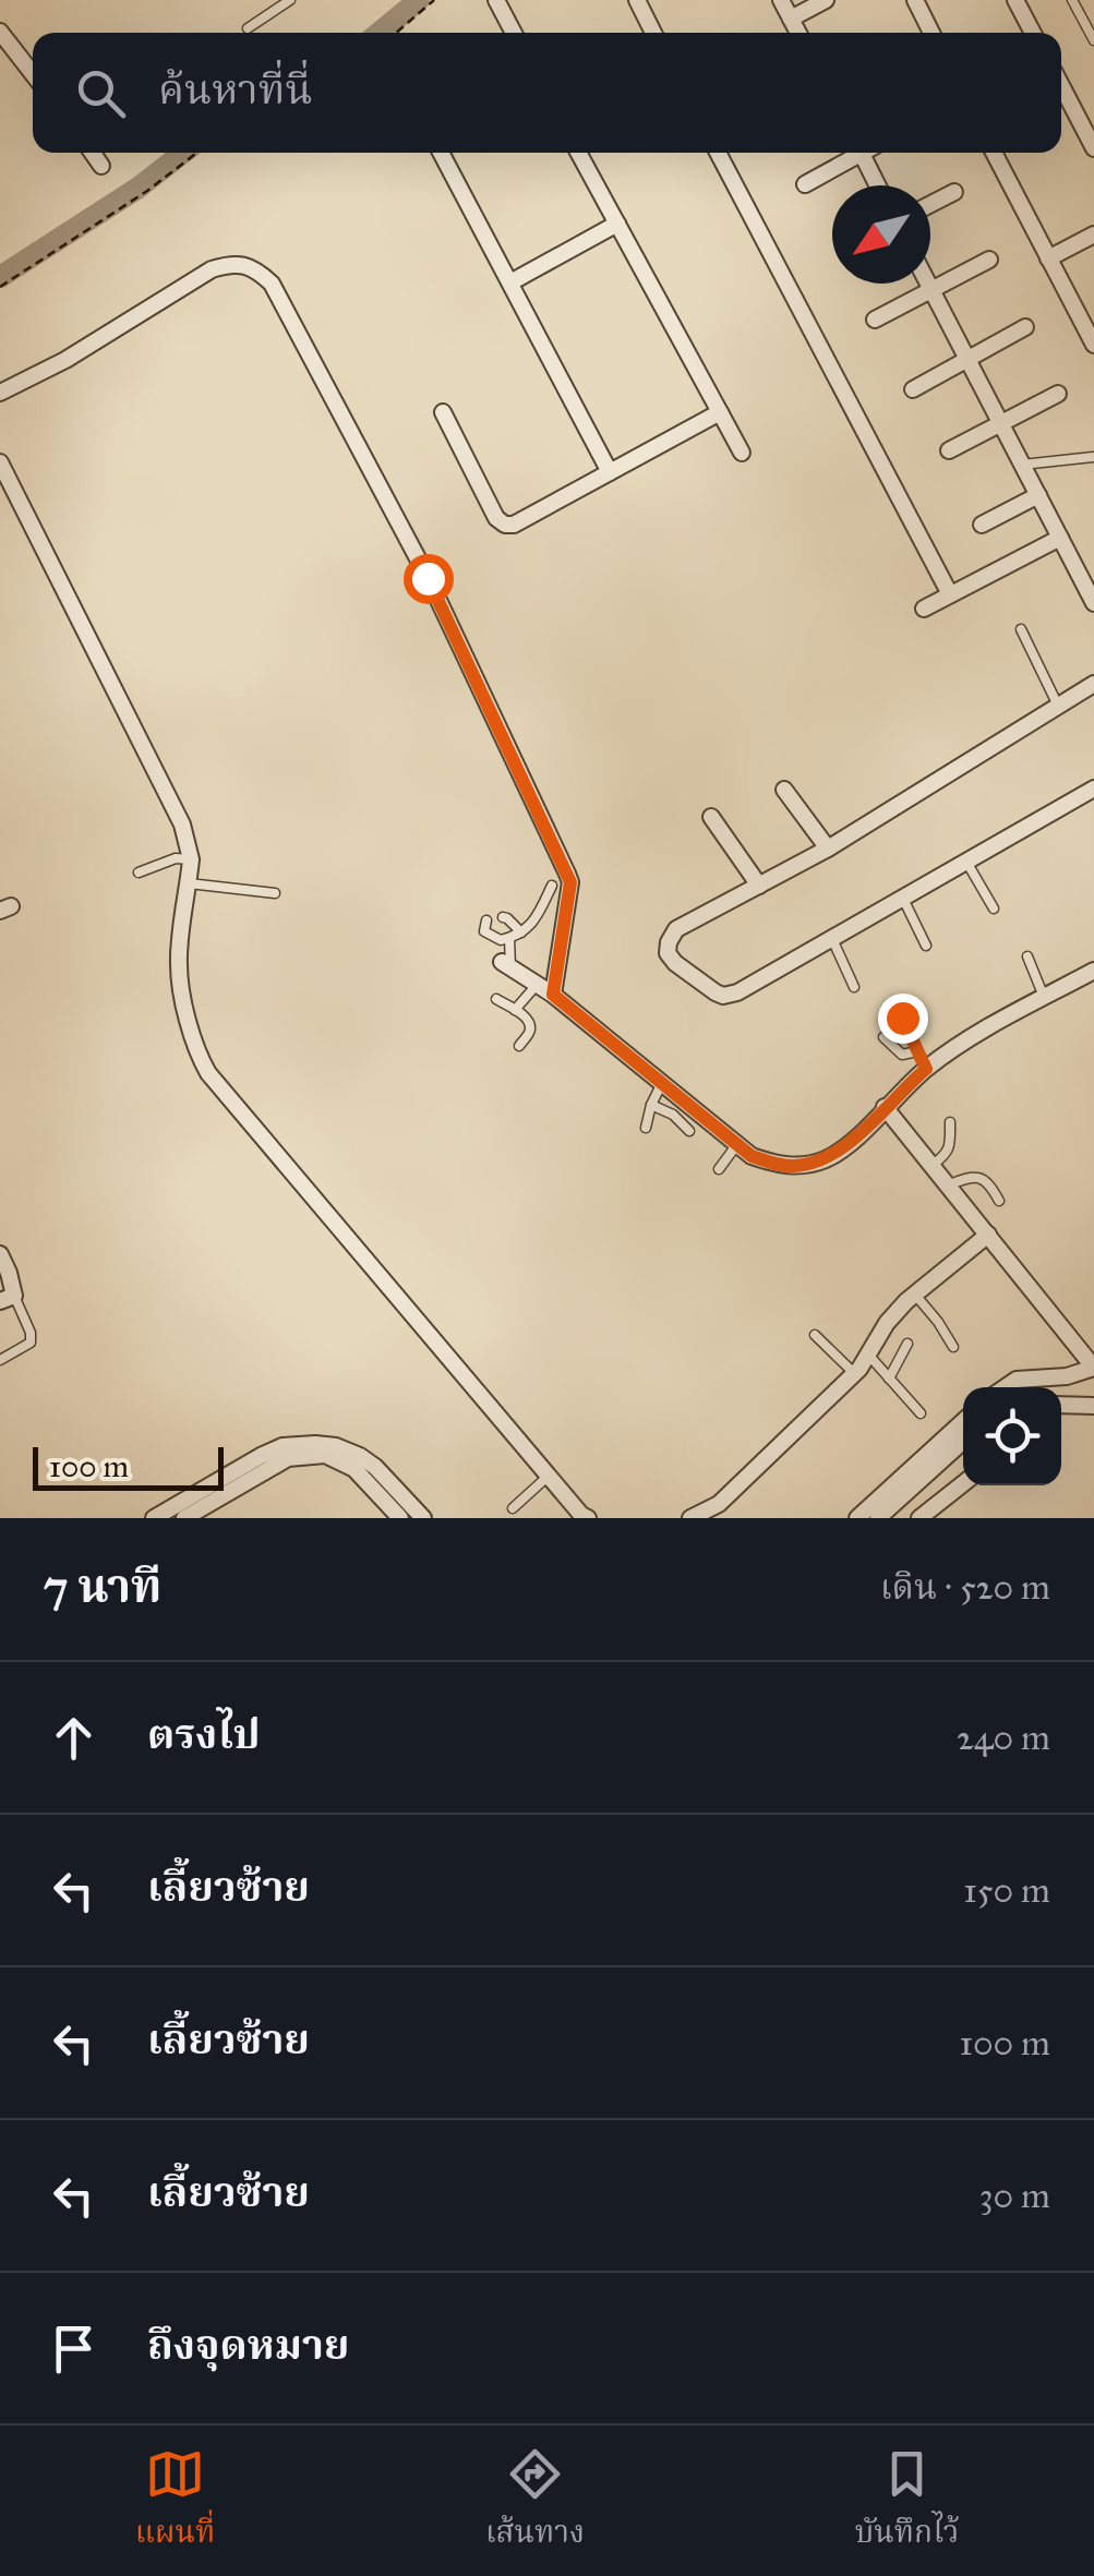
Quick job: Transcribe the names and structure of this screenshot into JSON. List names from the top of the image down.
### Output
{
  "scale_bar": "100 m",
  "north": "bottom left",
  "page": {
    "search": "ค้นหาที่นี่",
    "scale": "100 m",
    "heading": ["7 นาที", "เดิน · 520 m"],
    "list": [
      ["ตรงไป", "240 m"],
      ["เลี้ยวซ้าย", "150 m"],
      ["เลี้ยวซ้าย", "100 m"],
      ["เลี้ยวซ้าย", "30 m"],
      "ถึงจุดหมาย"
    ],
    "nav": ["แผนที่", "เส้นทาง", "บันทึกไว้"]
  }
}
